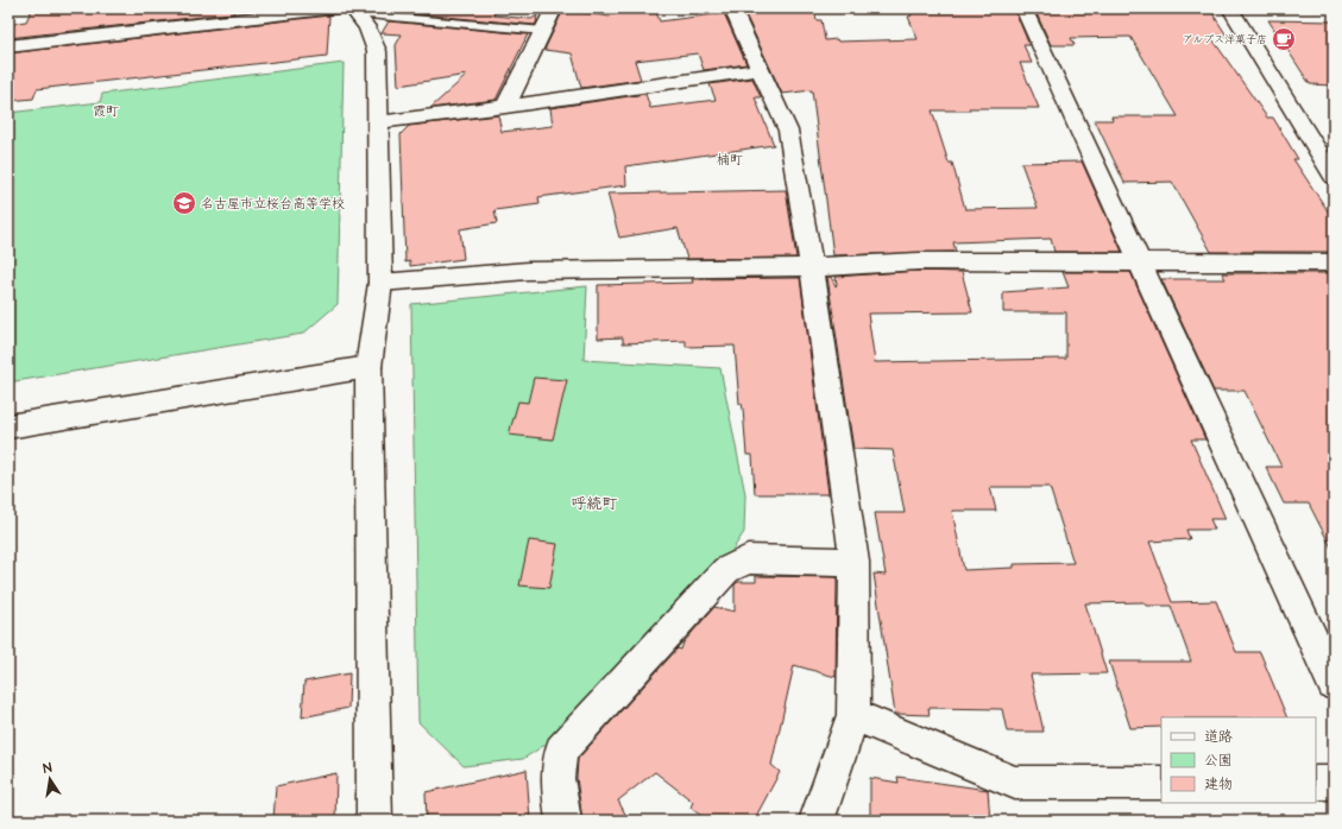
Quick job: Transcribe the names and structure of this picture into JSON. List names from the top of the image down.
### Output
{
  "districts": ["霞町", "楠町", "呼続町"],
  "places": {
    "cafe": ["アルプス洋菓子店"],
    "school or university": ["名古屋市立桜台高等学校"]
  },
  "legend": ["道路", "公園", "建物"],
  "north": "top"
}
